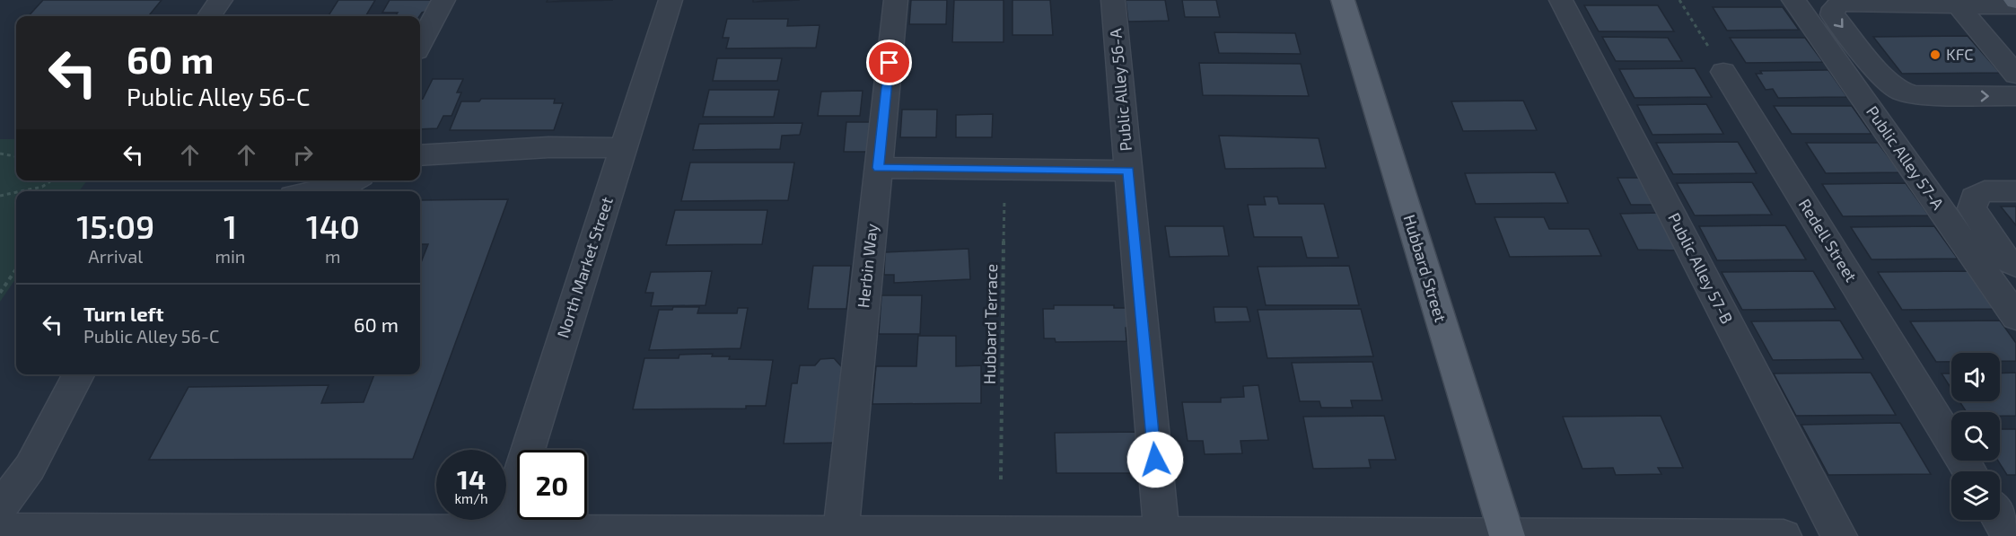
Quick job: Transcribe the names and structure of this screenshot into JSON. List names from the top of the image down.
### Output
{
  "streets": {
    "main road": ["Hubbard Street"],
    "street": [
      "Public Alley 56-A",
      "Public Alley 57-A",
      "Redell Street",
      "Herbin Way",
      "North Market Street",
      "Public Alley 57-B"
    ],
    "path": ["Hubbard Terrace"]
  },
  "places": ["KFC"],
  "page": {
    "turn": ["60 m", "Public Alley 56-C"],
    "eta": [
      "15:09",
      "Arrival",
      "1",
      "min",
      "140",
      "m"
    ],
    "list": [
      {
        "name": "Turn left",
        "note": "Public Alley 56-C",
        "value": "60 m"
      }
    ],
    "speed": "14 km/h",
    "limit": "20"
  }
}
